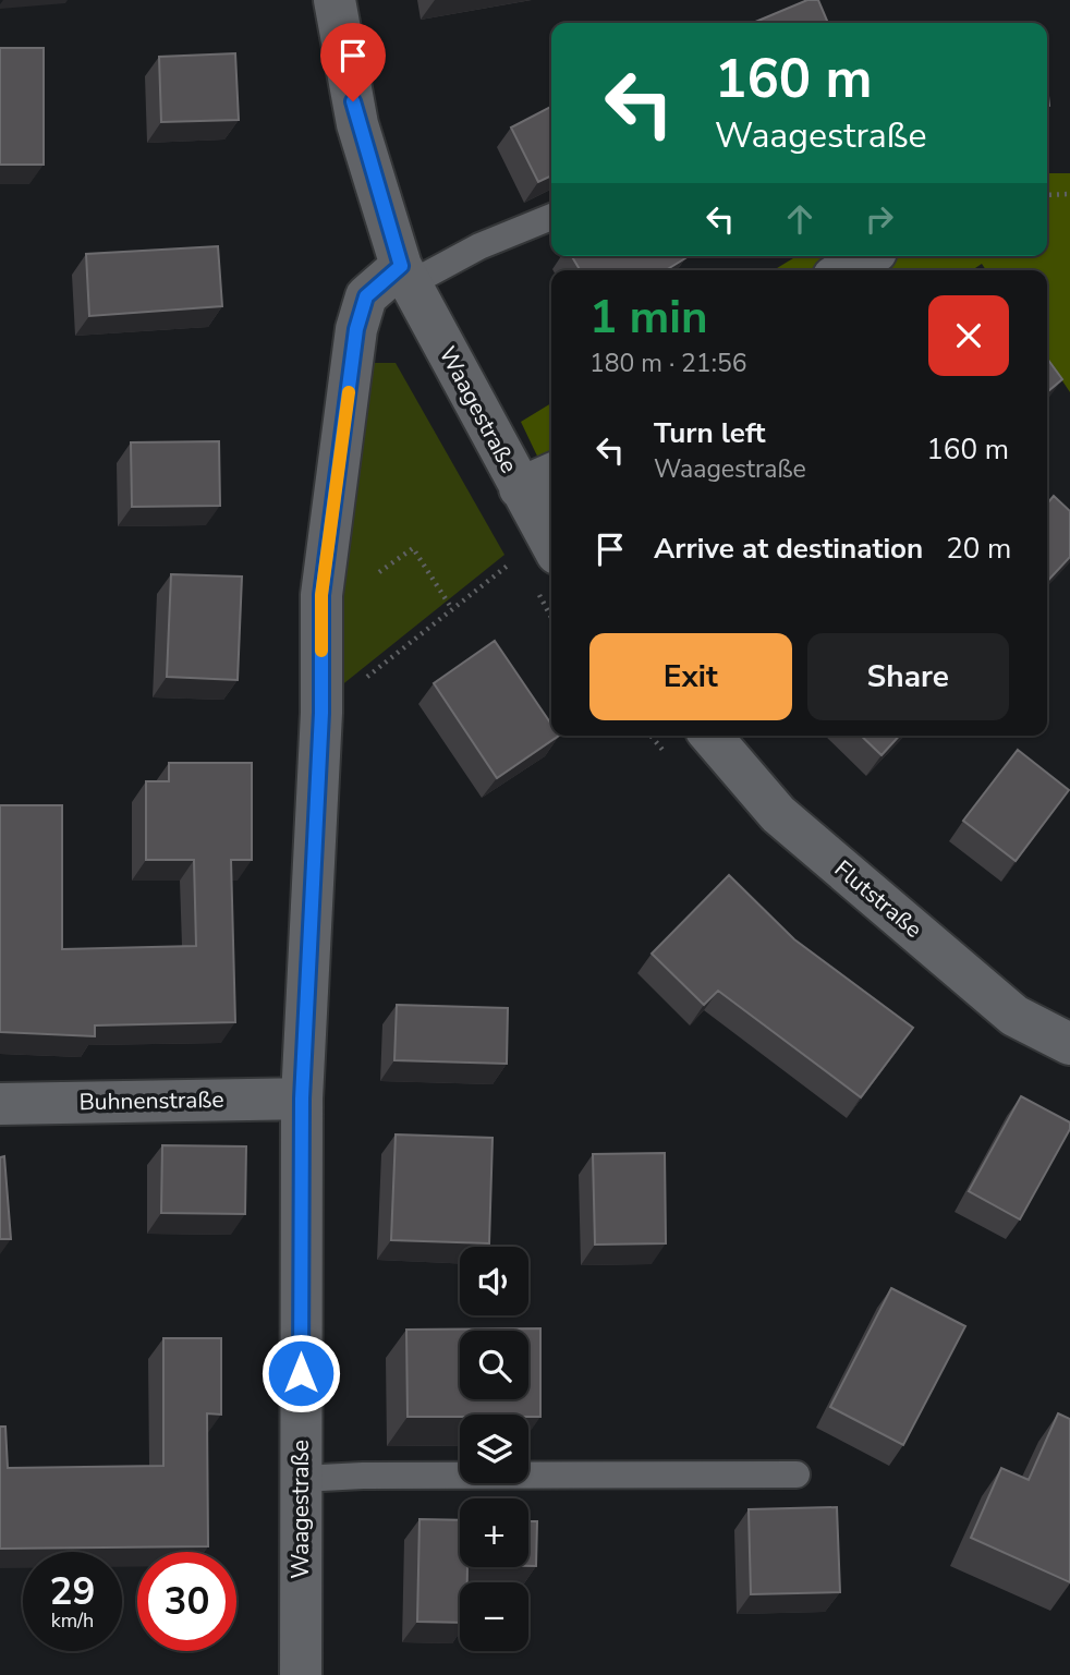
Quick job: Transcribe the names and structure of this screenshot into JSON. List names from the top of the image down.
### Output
{
  "streets": {
    "street": ["Waagestraße", "Flutstraße", "Buhnenstraße"]
  },
  "crossings": [
    ["Waagestraße", "Buhnenstraße"]
  ],
  "page": {
    "turn": ["160 m", "Waagestraße"],
    "heading": ["1 min", "180 m · 21:56"],
    "list": [
      {
        "name": "Turn left",
        "note": "Waagestraße",
        "value": "160 m"
      },
      {
        "name": "Arrive at destination",
        "value": "20 m"
      }
    ],
    "buttons": ["Exit", "Share"],
    "map_buttons": ["+", "−"],
    "speed": "29 km/h",
    "limit": "30"
  }
}
